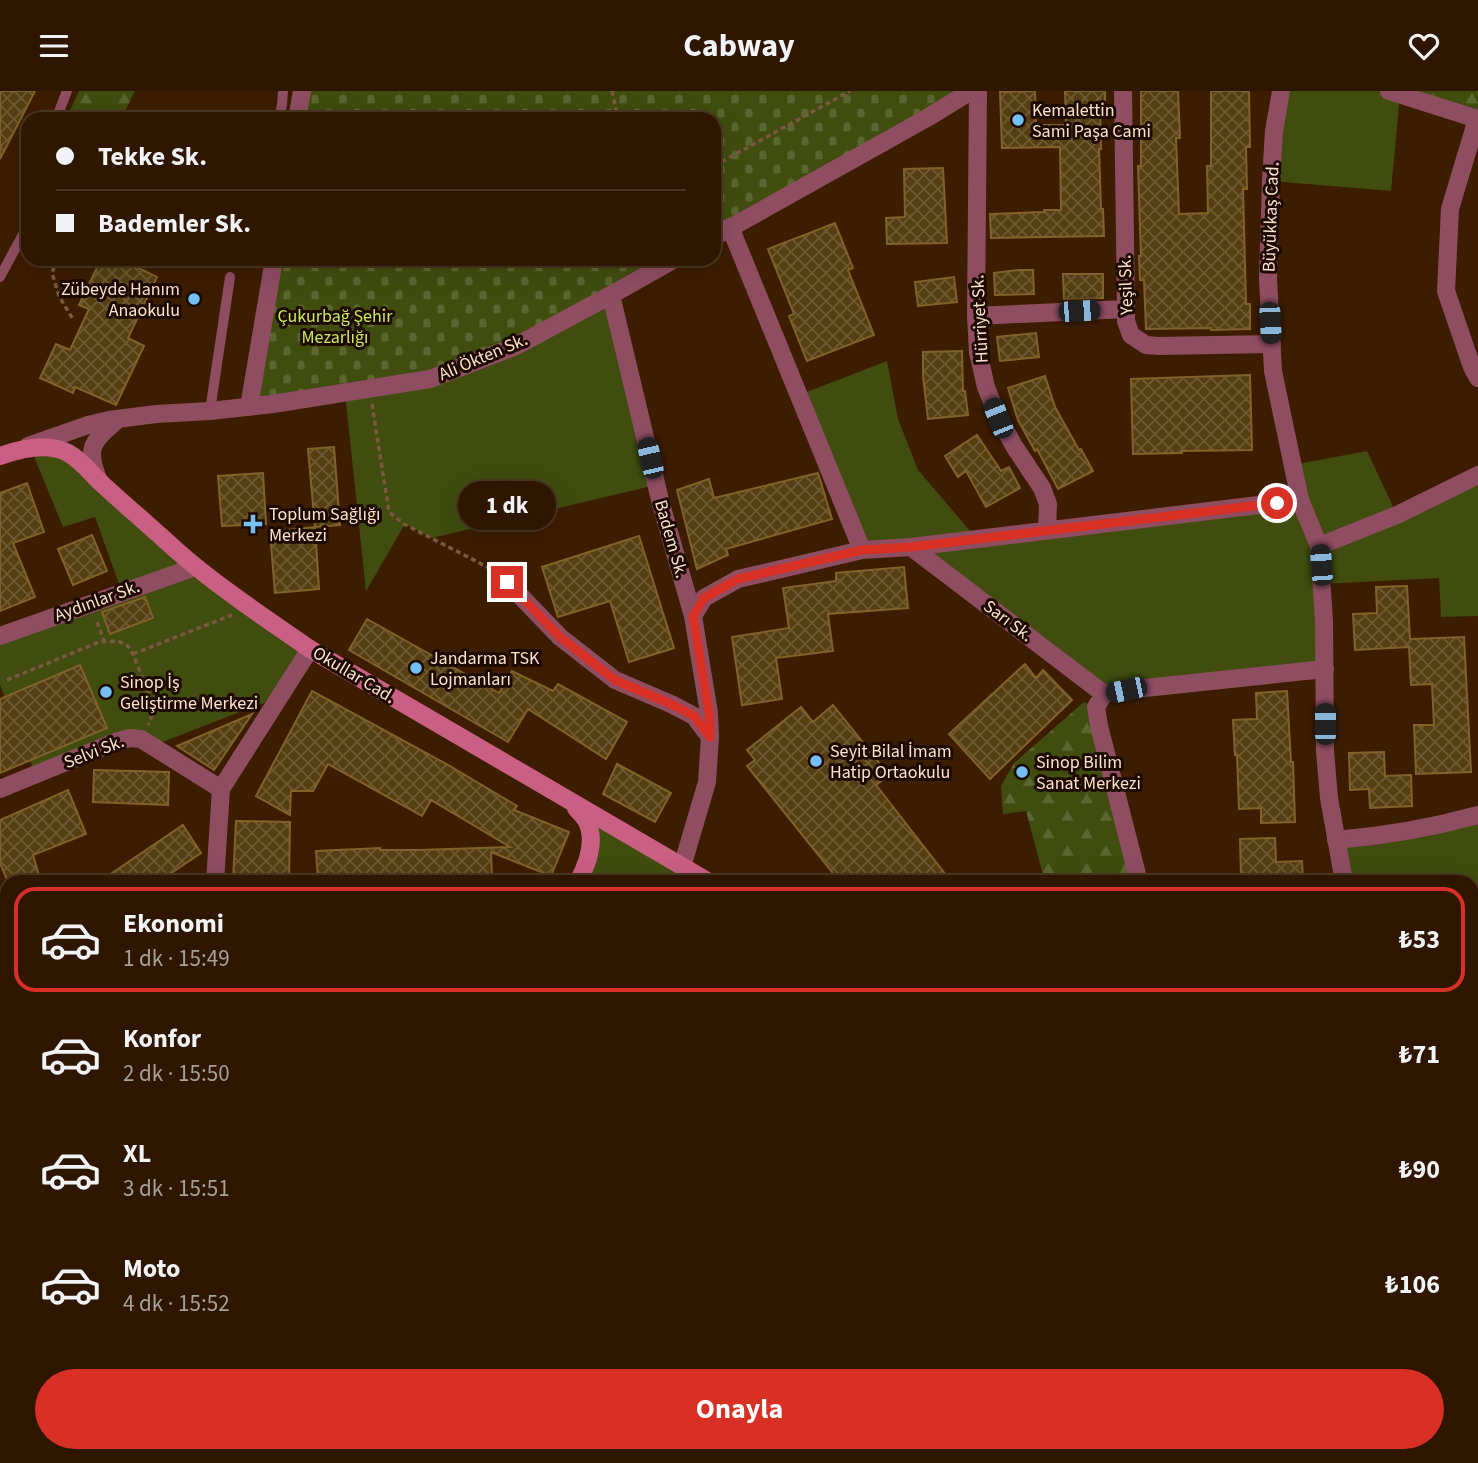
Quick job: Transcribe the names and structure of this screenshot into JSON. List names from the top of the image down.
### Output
{
  "streets": {
    "main road": ["Okullar Cad."],
    "street": [
      "Büyükkaş Cad.",
      "Yeşil Sk.",
      "Hürriyet Sk.",
      "Ali Ökten Sk.",
      "Badem Sk.",
      "Aydınlar Sk.",
      "Sarı Sk.",
      "Selvi Sk."
    ]
  },
  "crossings": [
    ["Büyükkaş Cad.", "Yeşil Sk."],
    ["Ali Ökten Sk.", "Badem Sk."],
    ["Ali Ökten Sk.", "Okullar Cad."],
    ["Badem Sk.", "Okullar Cad."],
    ["Aydınlar Sk.", "Okullar Cad."]
  ],
  "parks": ["Çukurbağ Şehir Mezarlığı"],
  "places": {
    "other": [
      "Kemalettin Sami Paşa Cami",
      "Zübeyde Hanım Anaokulu",
      "Jandarma TSK Lojmanları",
      "Sinop İş Geliştirme Merkezi",
      "Seyit Bilal İmam Hatip Ortaokulu",
      "Sinop Bilim Sanat Merkezi"
    ],
    "health": ["Toplum Sağlığı Merkezi"]
  },
  "page": {
    "header": "Cabway",
    "banner": ["Tekke Sk.", "Bademler Sk."],
    "bubble": "1 dk",
    "list": [
      {
        "name": "Ekonomi",
        "note": "1 dk · 15:49",
        "value": "₺53"
      },
      {
        "name": "Konfor",
        "note": "2 dk · 15:50",
        "value": "₺71"
      },
      {
        "name": "XL",
        "note": "3 dk · 15:51",
        "value": "₺90"
      },
      {
        "name": "Moto",
        "note": "4 dk · 15:52",
        "value": "₺106"
      }
    ],
    "buttons": "Onayla"
  }
}
